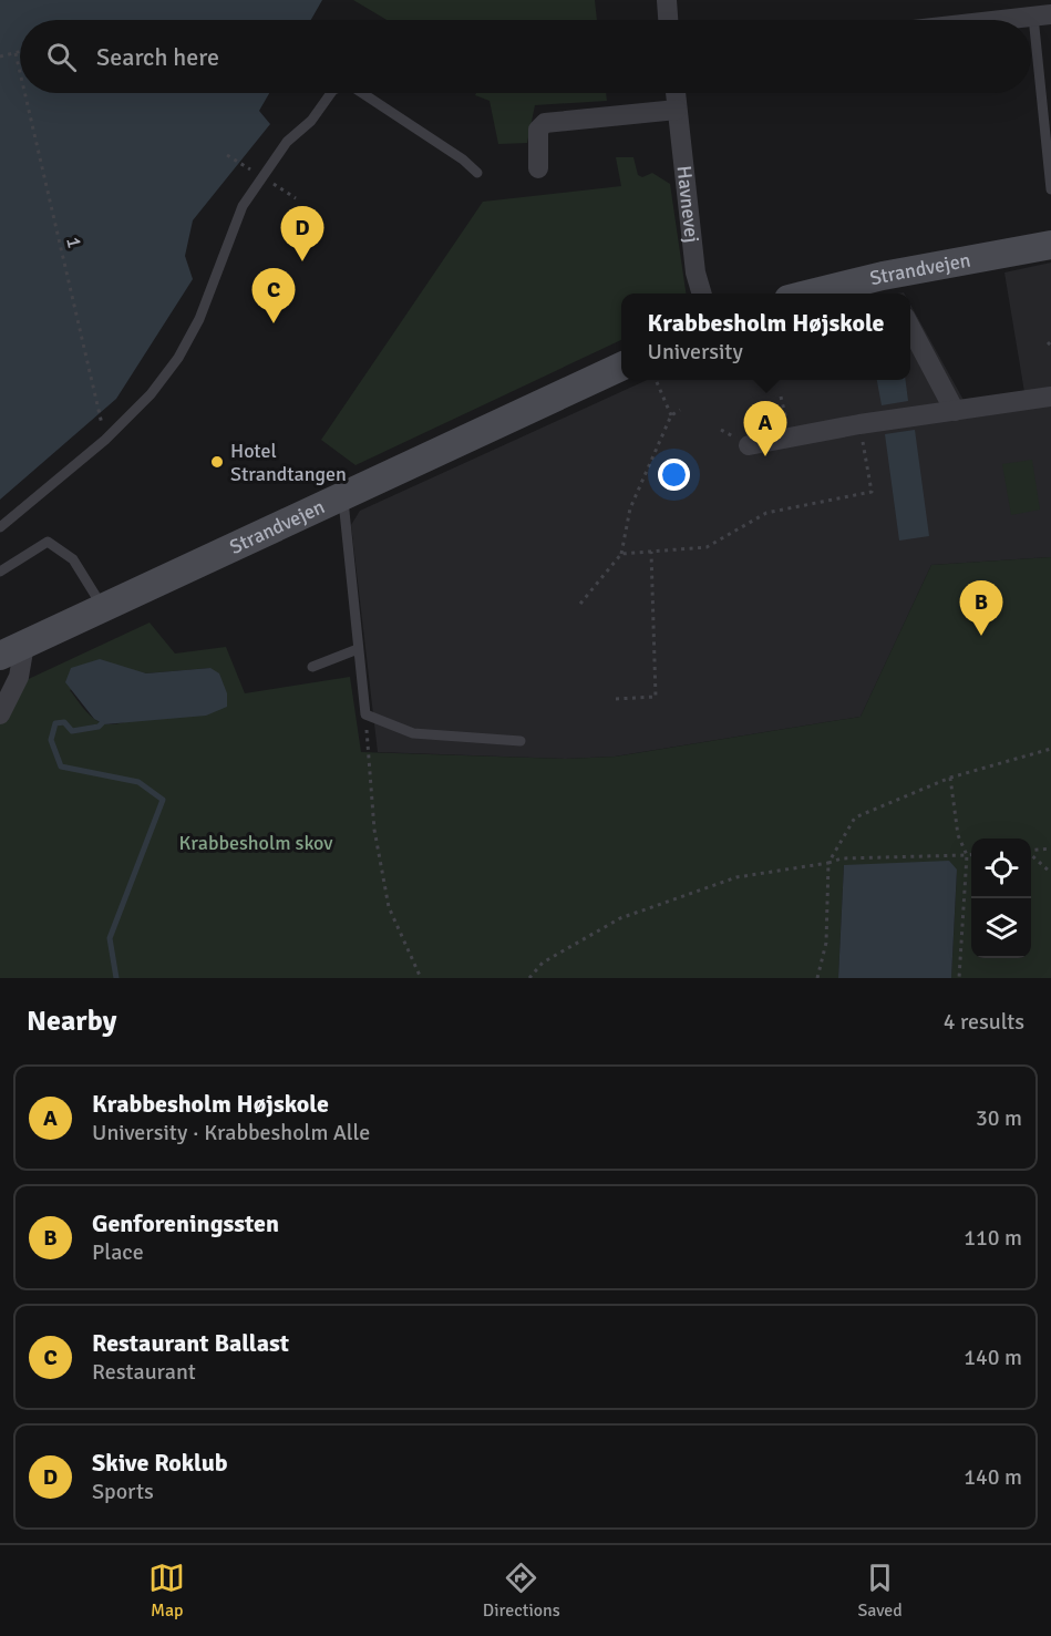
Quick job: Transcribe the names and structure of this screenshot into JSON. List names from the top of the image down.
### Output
{
  "streets": {
    "street": ["Havnevej", "Strandvejen"],
    "path": ["1"]
  },
  "parks": ["Krabbesholm skov"],
  "places": ["Hotel Strandtangen"],
  "page": {
    "search": "Search here",
    "pins": [
      "D",
      "C",
      "A",
      "B"
    ],
    "popup": ["Krabbesholm Højskole", "University"],
    "heading": ["Nearby", "4 results"],
    "list": [
      {
        "mark": "A",
        "name": "Krabbesholm Højskole",
        "note": "University · Krabbesholm Alle",
        "value": "30 m"
      },
      {
        "mark": "B",
        "name": "Genforeningssten",
        "note": "Place",
        "value": "110 m"
      },
      {
        "mark": "C",
        "name": "Restaurant Ballast",
        "note": "Restaurant",
        "value": "140 m"
      },
      {
        "mark": "D",
        "name": "Skive Roklub",
        "note": "Sports",
        "value": "140 m"
      }
    ],
    "nav": ["Map", "Directions", "Saved"]
  }
}
